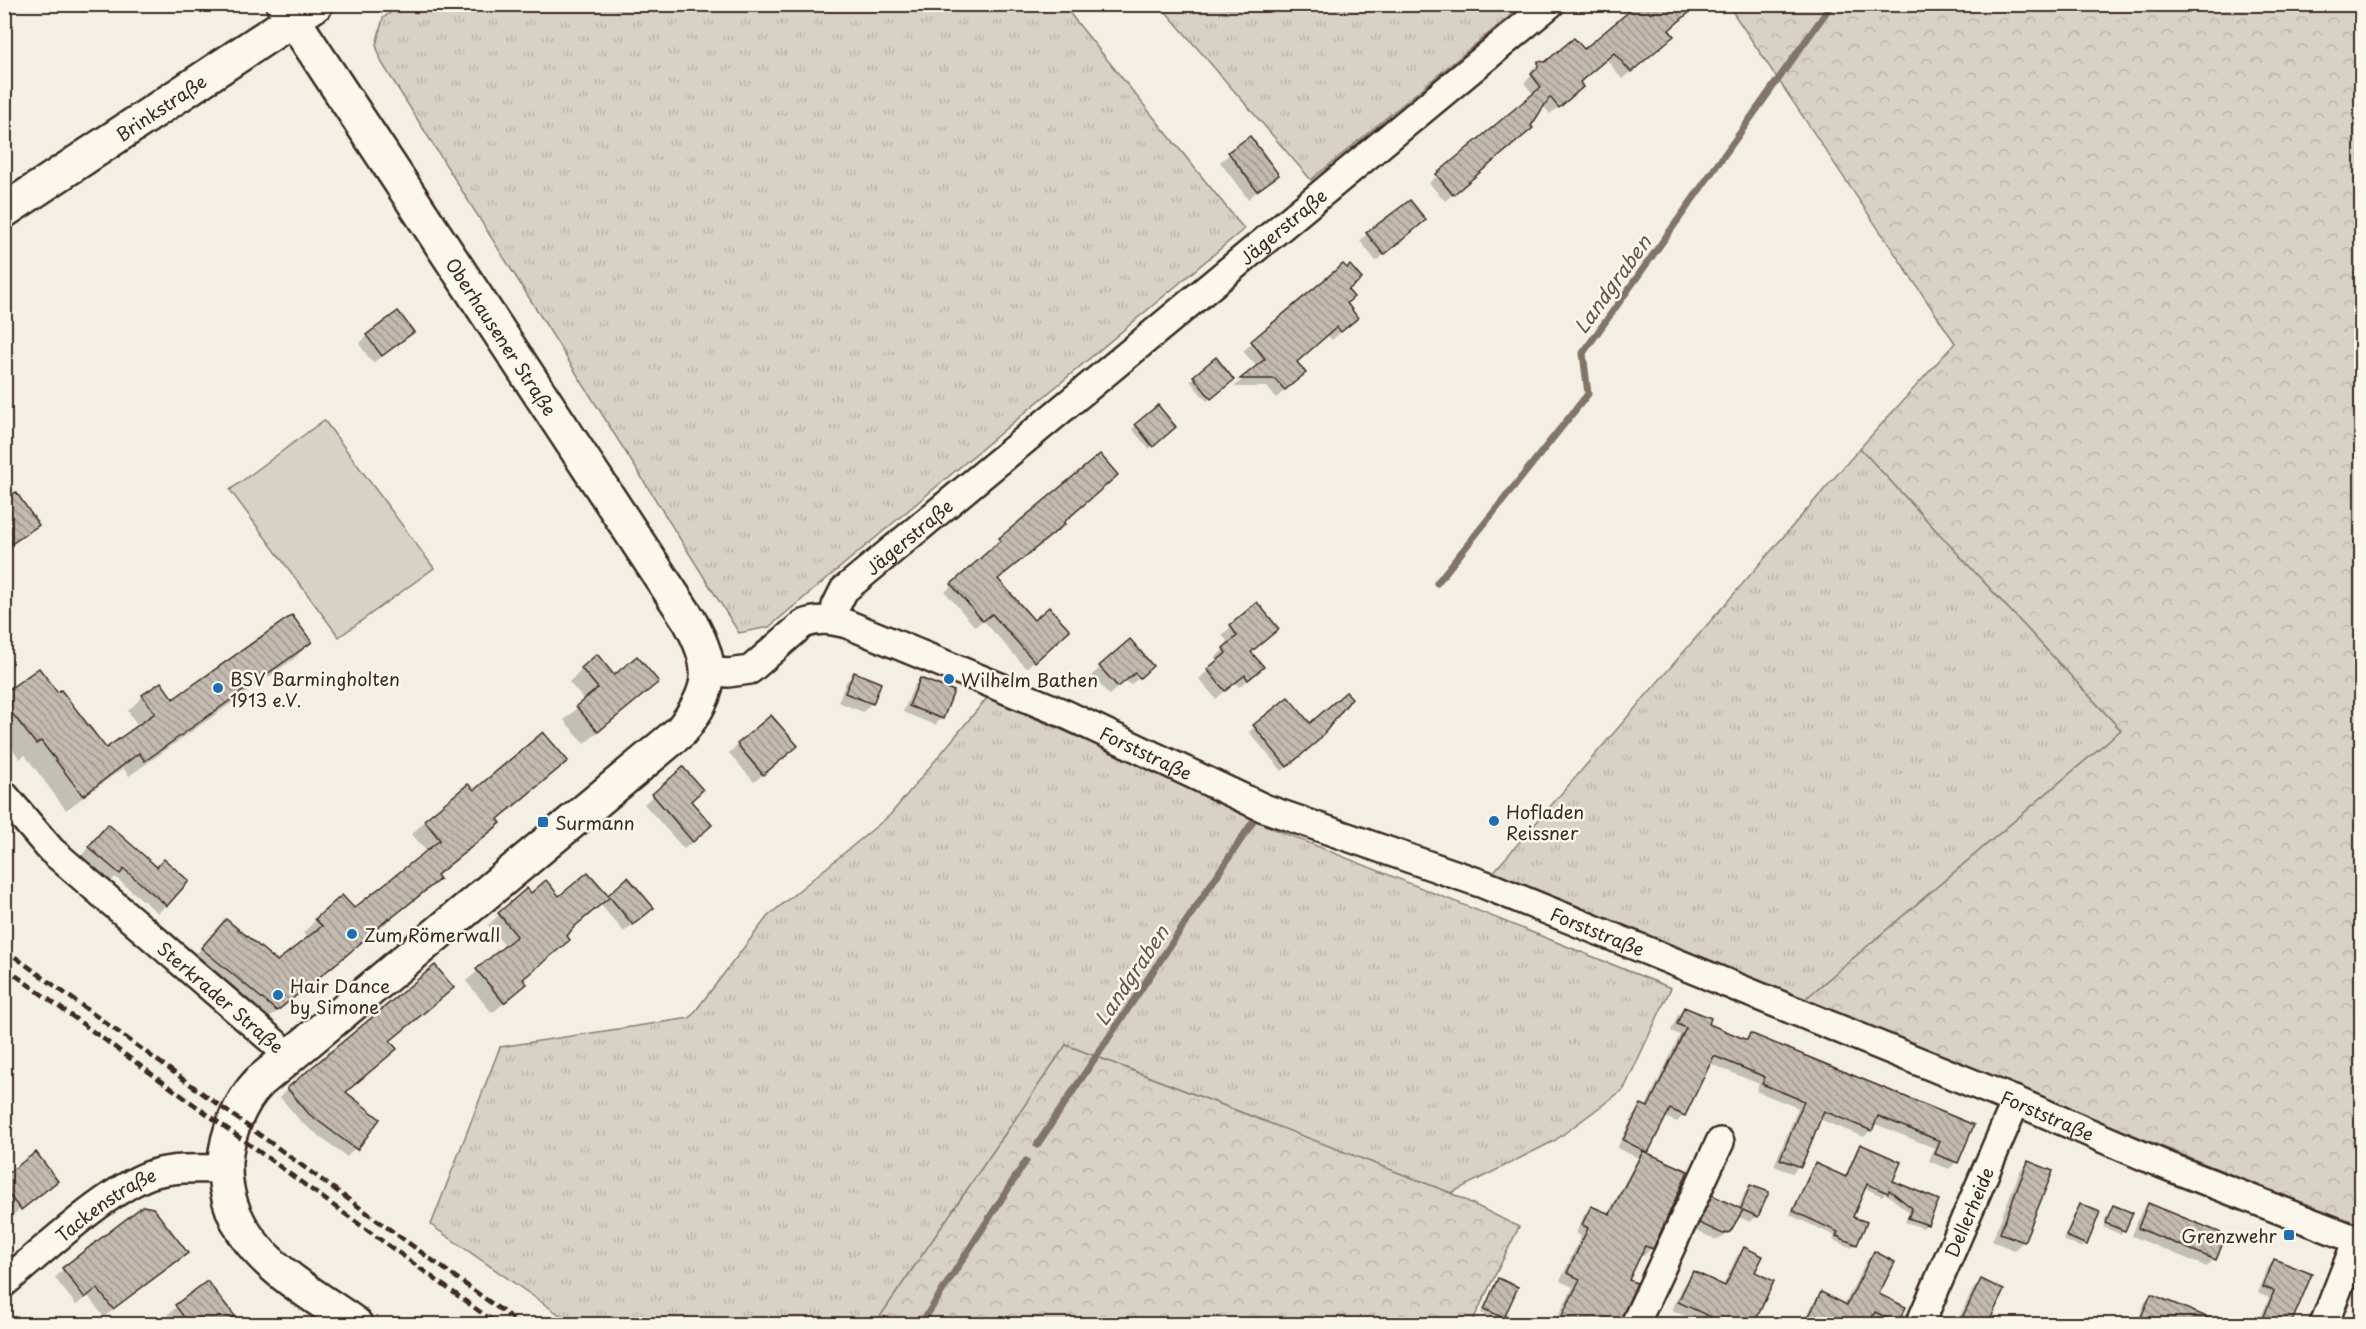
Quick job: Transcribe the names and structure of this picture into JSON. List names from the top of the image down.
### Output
{
  "streets": {
    "main road": ["Brinkstraße", "Oberhausener Straße", "Sterkrader Straße"],
    "street": [
      "Jägerstraße",
      "Forststraße",
      "Tackenstraße",
      "Dellerheide"
    ]
  },
  "crossings": [
    ["Brinkstraße", "Oberhausener Straße"],
    ["Jägerstraße", "Forststraße"],
    ["Forststraße", "Dellerheide"],
    ["Sterkrader Straße", "Tackenstraße"]
  ],
  "water": ["Landgraben"],
  "places": {
    "other": [
      "Wilhelm Bathen",
      "BSV Barmingholten 1913 e.V.",
      "Hofladen Reissner",
      "Zum Römerwall",
      "Hair Dance by Simone"
    ],
    "transit": ["Surmann", "Grenzwehr"]
  }
}
